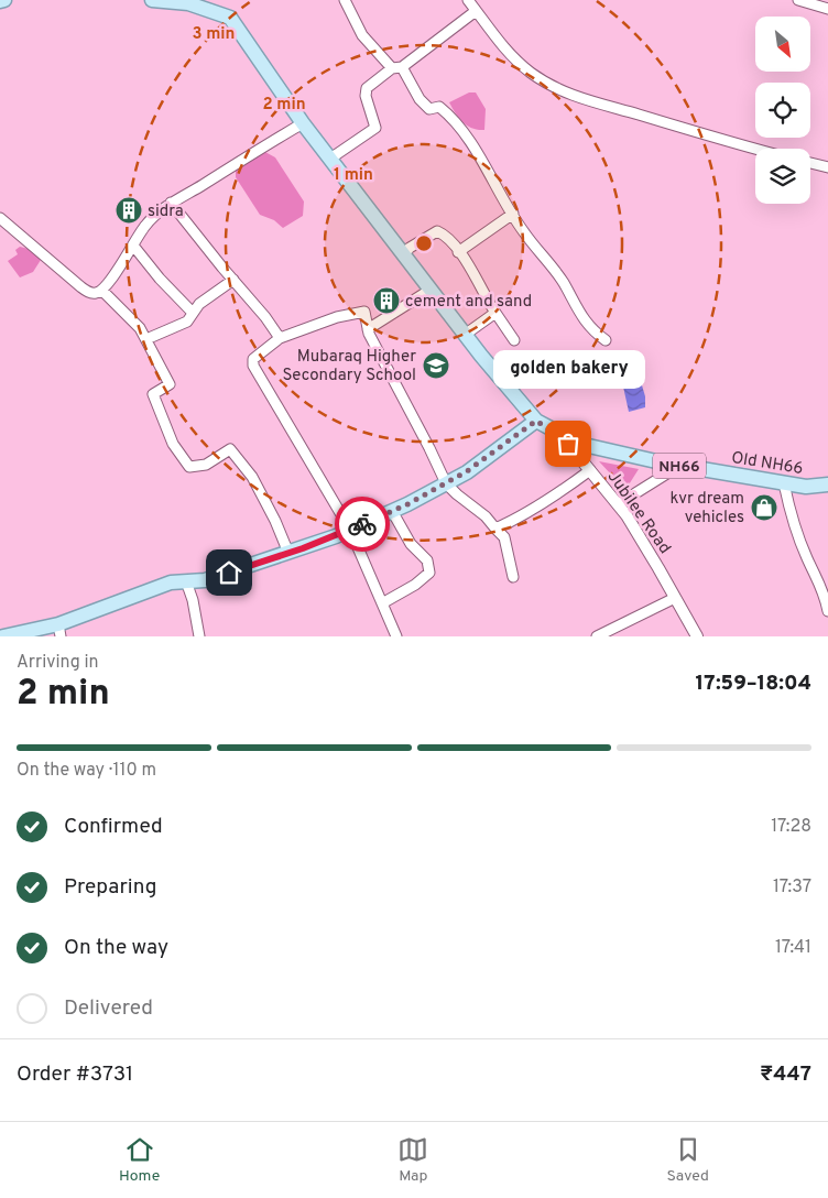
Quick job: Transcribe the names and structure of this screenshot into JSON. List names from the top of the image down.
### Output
{
  "streets": {
    "main road": ["Old NH66", "NH66"],
    "street": ["Jubilee Road"]
  },
  "crossings": [
    ["Old NH66", "Jubilee Road"]
  ],
  "places": {
    "building": ["sidra", "cement and sand"],
    "school or university": ["Mubaraq Higher Secondary School"],
    "other": ["golden bakery"],
    "shop": ["kvr dream vehicles"]
  },
  "north": "bottom right",
  "page": {
    "bubble": "golden bakery",
    "heading": ["2 min", "Arriving in", "17:59–18:04"],
    "panel": ["Order #3731", "₹447"],
    "bar": "On the way · 110 m",
    "list": [
      ["Confirmed", "17:28"],
      ["Preparing", "17:37"],
      ["On the way", "17:41"],
      "Delivered"
    ],
    "tabs": ["Home", "Map", "Saved"]
  },
  "rings": ["3 min", "2 min", "1 min"]
}
